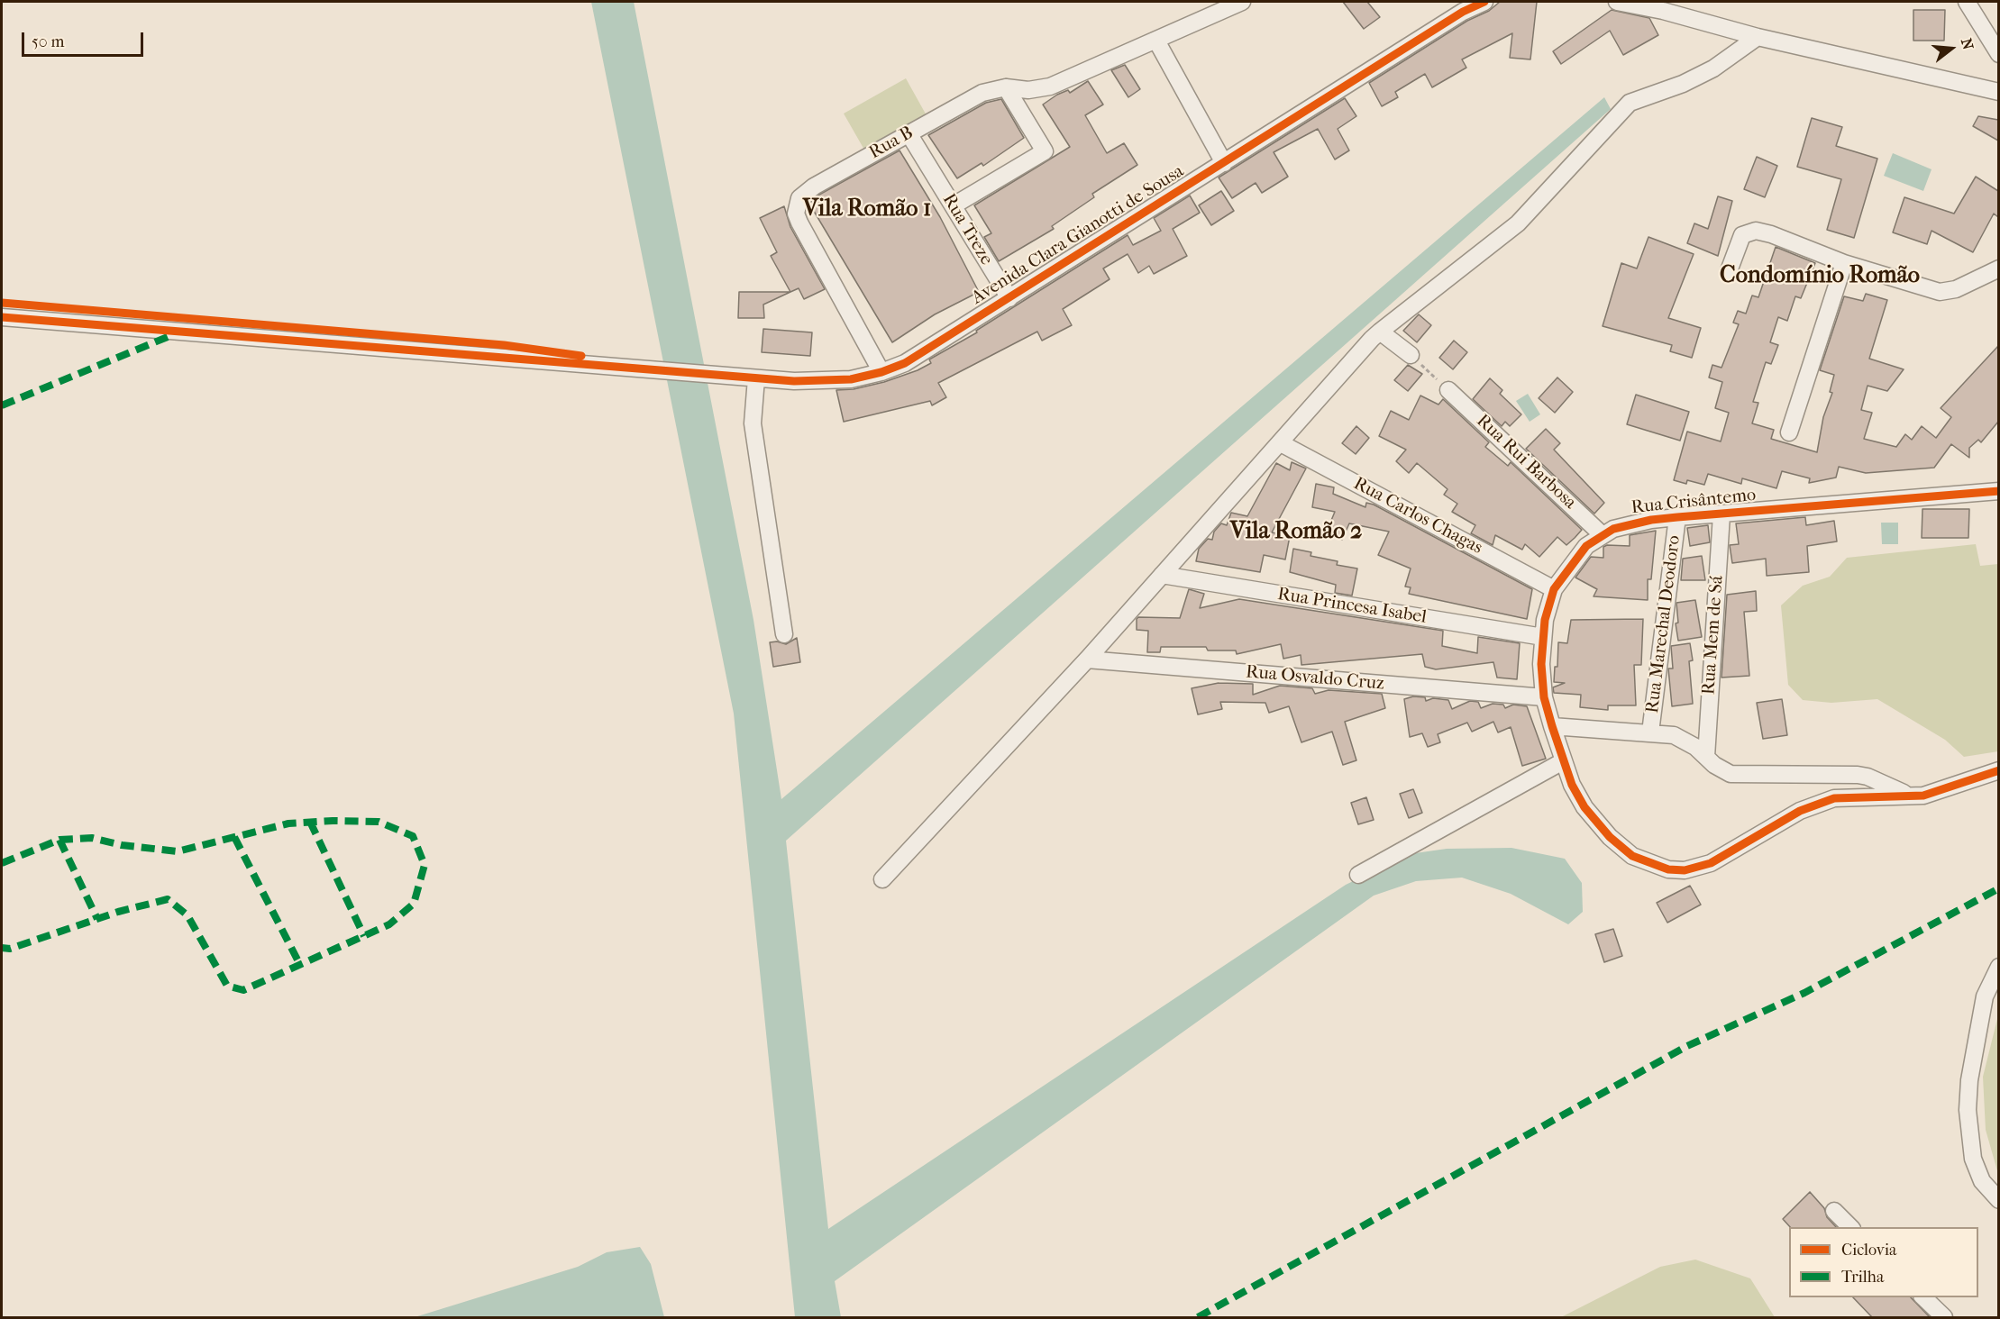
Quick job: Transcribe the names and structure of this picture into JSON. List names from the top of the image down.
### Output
{
  "streets": {
    "street": [
      "Rua B",
      "Rua Treze",
      "Avenida Clara Gianotti de Sousa",
      "Rua Rui Barbosa",
      "Rua Crisântemo",
      "Rua Carlos Chagas",
      "Rua Princesa Isabel",
      "Rua Marechal Deodoro",
      "Rua Mem de Sá",
      "Rua Osvaldo Cruz"
    ]
  },
  "crossings": [
    ["Rua B", "Rua Treze"],
    ["Rua B", "Avenida Clara Gianotti de Sousa"],
    ["Rua Treze", "Avenida Clara Gianotti de Sousa"],
    ["Rua Rui Barbosa", "Rua Crisântemo"],
    ["Rua Crisântemo", "Rua Carlos Chagas"],
    ["Rua Crisântemo", "Rua Princesa Isabel"],
    ["Rua Crisântemo", "Rua Marechal Deodoro"],
    ["Rua Crisântemo", "Rua Mem de Sá"],
    ["Rua Crisântemo", "Rua Osvaldo Cruz"]
  ],
  "districts": ["Vila Romão 1", "Condomínio Romão", "Vila Romão 2"],
  "legend": ["Ciclovia", "Trilha"],
  "scale_bar": "50 m",
  "north": "right"
}
